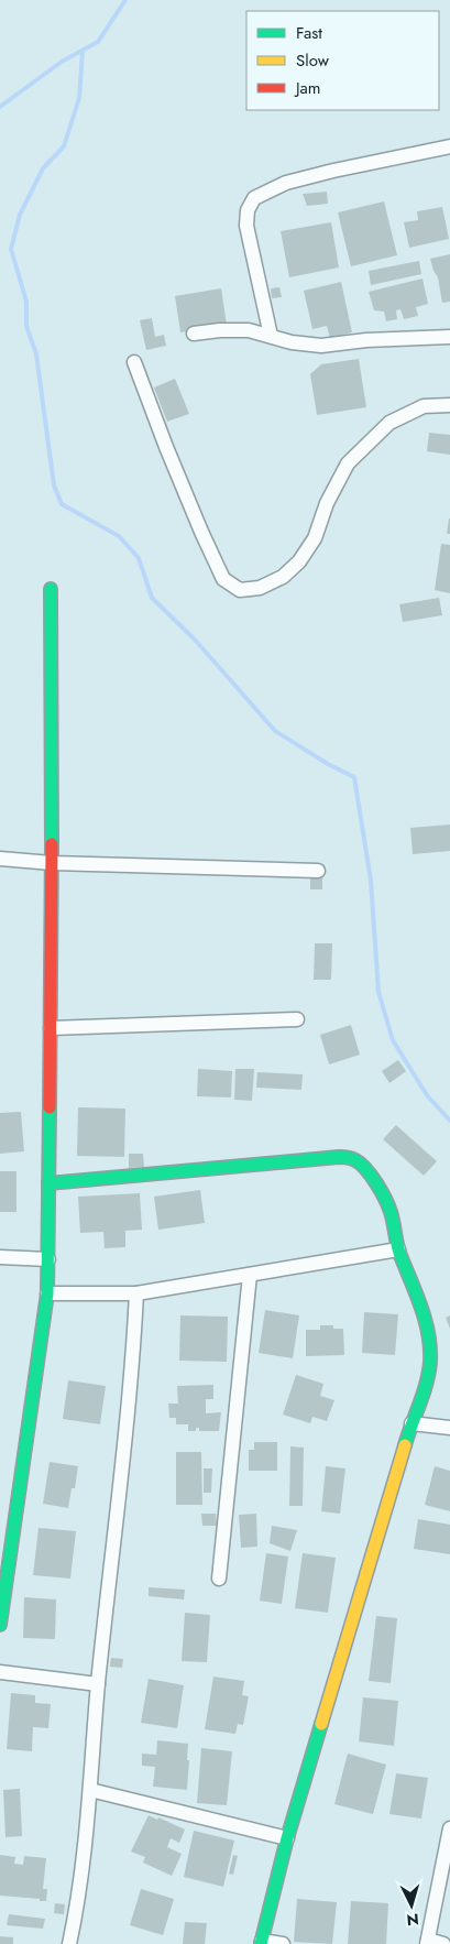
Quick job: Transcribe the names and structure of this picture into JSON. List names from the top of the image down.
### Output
{
  "legend": ["Fast", "Slow", "Jam"],
  "north": "bottom"
}
